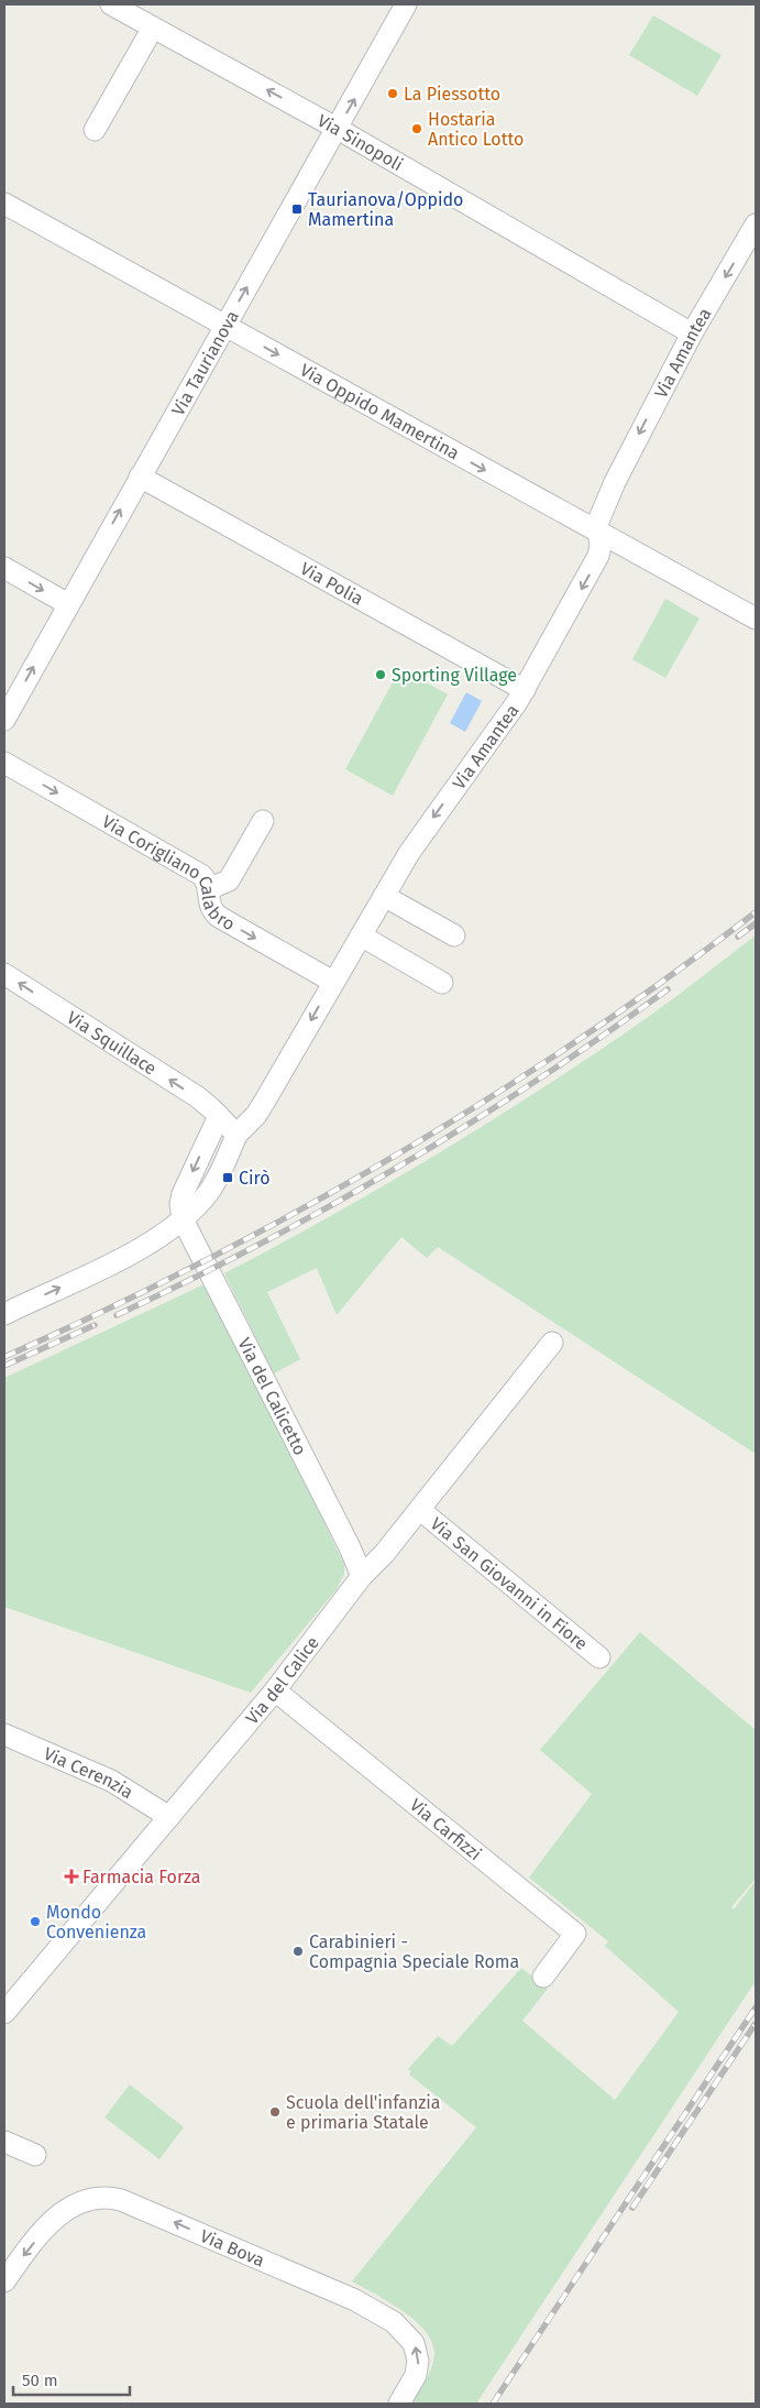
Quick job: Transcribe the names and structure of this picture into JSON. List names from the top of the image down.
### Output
{
  "streets": {
    "street": [
      "Via Sinopoli",
      "Via Amantea",
      "Via Taurianova",
      "Via Oppido Mamertina",
      "Via Polia",
      "Via Corigliano Calabro",
      "Via Squillace",
      "Via del Calicetto",
      "Via San Giovanni in Fiore",
      "Via del Calice",
      "Via Cerenzia",
      "Via Carfizzi",
      "Via Bova"
    ]
  },
  "crossings": [
    ["Via Sinopoli", "Via Amantea"],
    ["Via Sinopoli", "Via Taurianova"],
    ["Via Amantea", "Via Oppido Mamertina"],
    ["Via Amantea", "Via Polia"],
    ["Via Amantea", "Via Corigliano Calabro"],
    ["Via Amantea", "Via Squillace"],
    ["Via Amantea", "Via del Calicetto"],
    ["Via Taurianova", "Via Oppido Mamertina"],
    ["Via Taurianova", "Via Polia"],
    ["Via del Calicetto", "Via del Calice"],
    ["Via San Giovanni in Fiore", "Via del Calice"],
    ["Via del Calice", "Via Cerenzia"],
    ["Via del Calice", "Via Carfizzi"]
  ],
  "one_way": [
    "Via Taurianova",
    "Via Oppido Mamertina",
    "Via Corigliano Calabro",
    "Via Squillace"
  ],
  "places": {
    "other": [
      "La Piessotto",
      "Hostaria Antico Lotto",
      "Sporting Village",
      "Mondo Convenienza",
      "Carabinieri - Compagnia Speciale Roma",
      "Scuola dell'infanzia e primaria Statale"
    ],
    "transit": ["Taurianova/Oppido Mamertina", "Cirò"],
    "health": ["Farmacia Forza"]
  },
  "scale_bar": "50 m"
}
